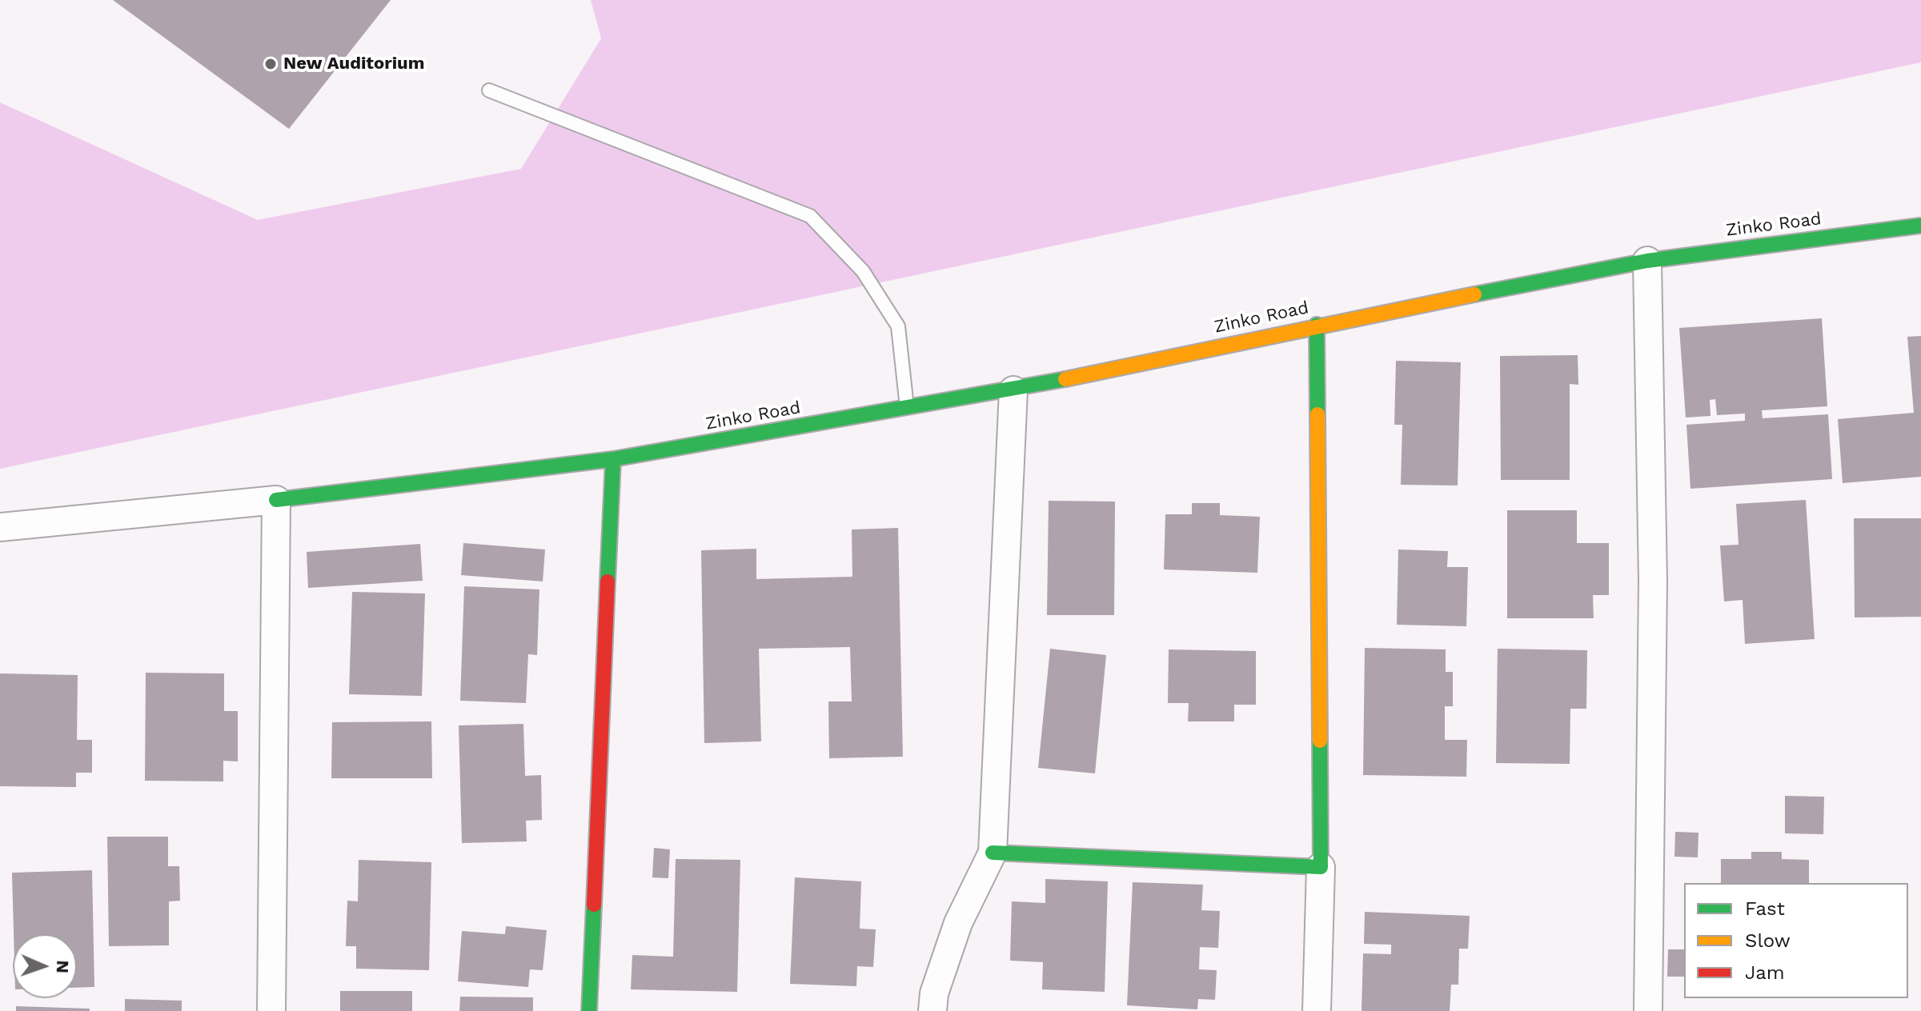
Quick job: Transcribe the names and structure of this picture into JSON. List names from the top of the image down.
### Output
{
  "streets": {
    "street": ["Zinko Road"]
  },
  "places": ["New Auditorium"],
  "legend": ["Fast", "Slow", "Jam"],
  "north": "right"
}
